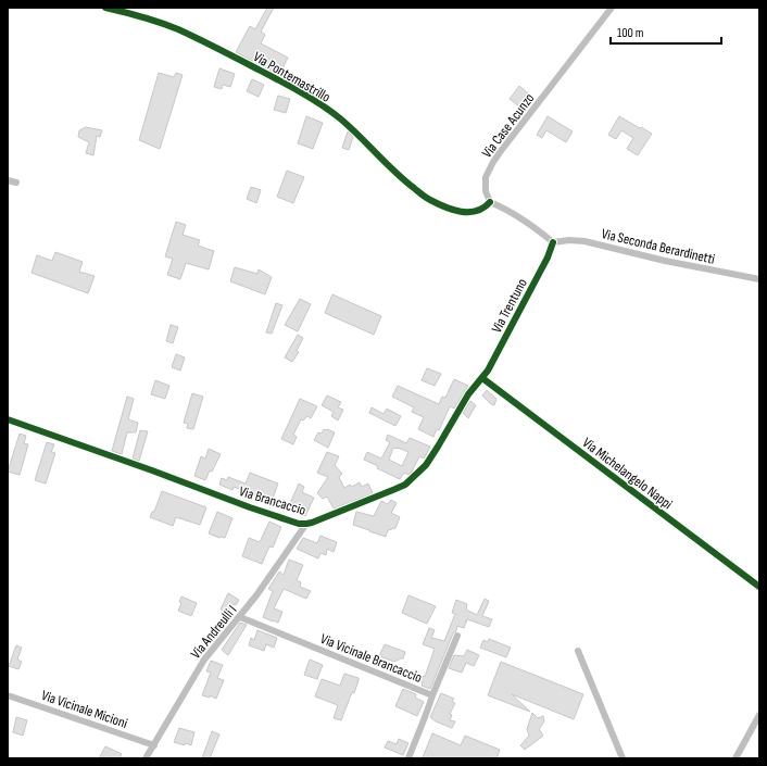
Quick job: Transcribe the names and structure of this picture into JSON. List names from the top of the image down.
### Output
{
  "streets": {
    "street": [
      "Via Pontemastrillo",
      "Via Case Acunzo",
      "Via Seconda Berardinetti",
      "Via Trentuno",
      "Via Michelangelo Nappi",
      "Via Brancaccio",
      "Via Andreulli I",
      "Via Vicinale Brancaccio",
      "Via Vicinale Micioni"
    ]
  },
  "crossings": [
    ["Via Pontemastrillo", "Via Case Acunzo"],
    ["Via Seconda Berardinetti", "Via Trentuno"],
    ["Via Trentuno", "Via Michelangelo Nappi"],
    ["Via Trentuno", "Via Brancaccio"],
    ["Via Michelangelo Nappi", "Via Brancaccio"],
    ["Via Brancaccio", "Via Andreulli I"],
    ["Via Andreulli I", "Via Vicinale Brancaccio"],
    ["Via Andreulli I", "Via Vicinale Micioni"]
  ],
  "scale_bar": "100 m"
}
